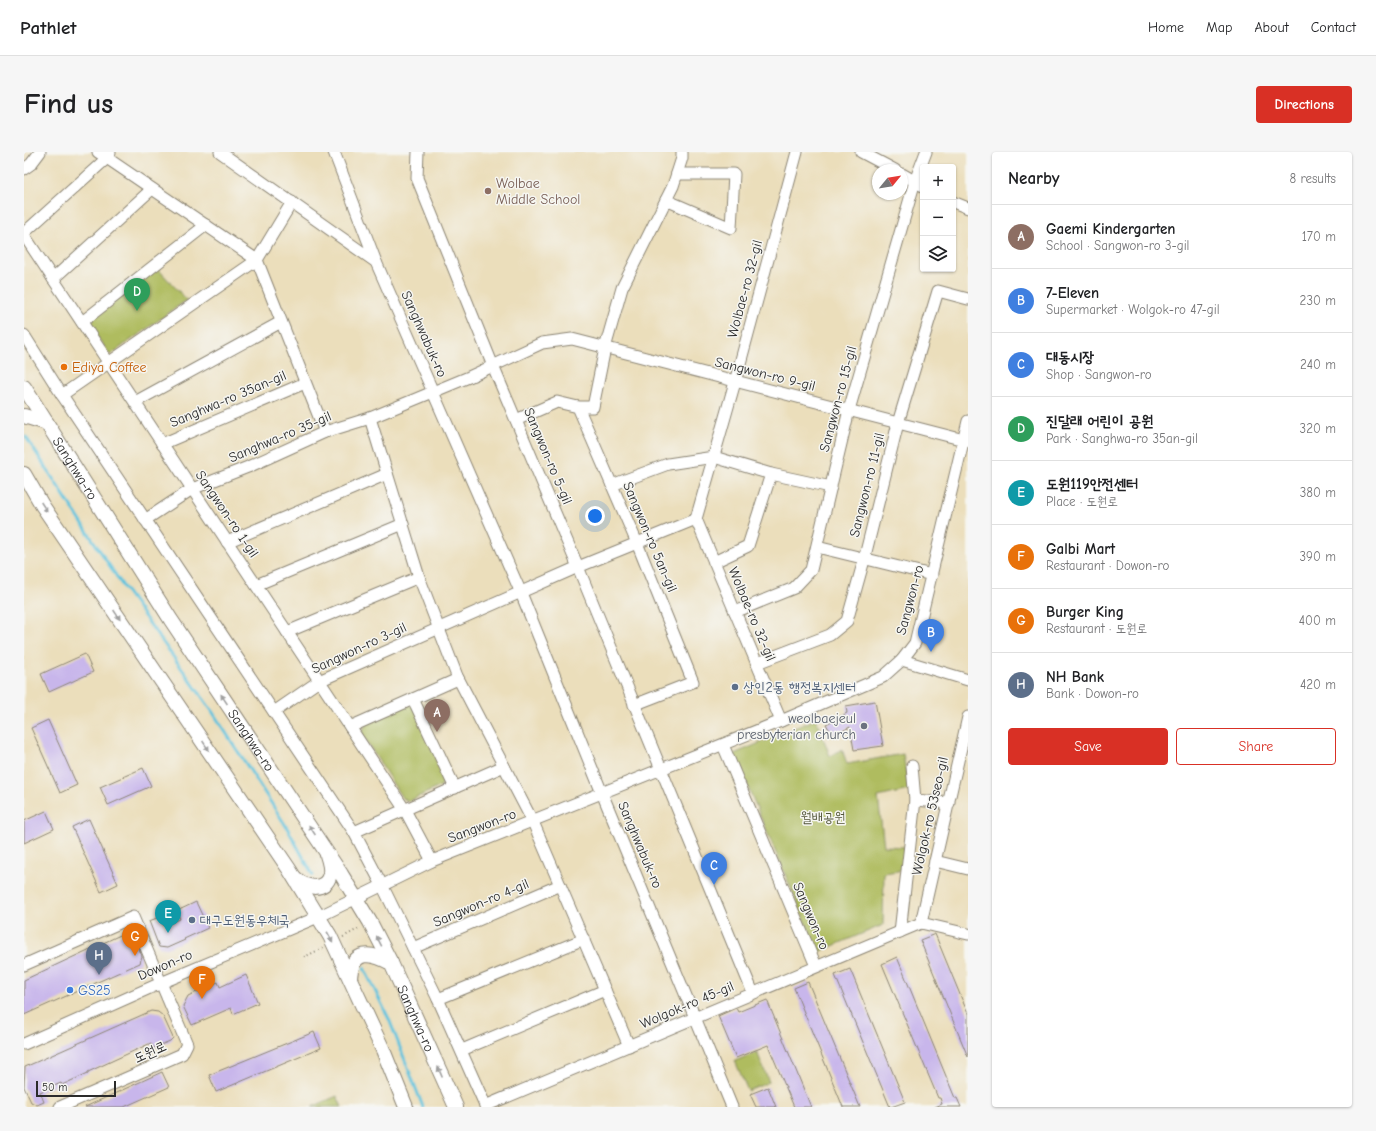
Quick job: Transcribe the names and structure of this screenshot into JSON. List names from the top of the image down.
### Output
{
  "streets": {
    "main road": ["Sanghwa-ro"],
    "street": [
      "Wolbae-ro 32-gil",
      "Sanghwabuk-ro",
      "Sangwon-ro 9-gil",
      "Sanghwa-ro 35an-gil",
      "Sangwon-ro 15-gil",
      "Sanghwa-ro 35-gil",
      "Sangwon-ro 5-gil",
      "Sangwon-ro 11-gil",
      "Sangwon-ro 1-gil",
      "Sangwon-ro 5an-gil",
      "Sangwon-ro",
      "Sangwon-ro 3-gil",
      "Wolgok-ro 53seo-gil",
      "Sangwon-ro 4-gil",
      "Dowon-ro",
      "Wolgok-ro 45-gil",
      "도원로"
    ]
  },
  "crossings": [
    ["Wolbae-ro 32-gil", "Sangwon-ro 9-gil"],
    ["Wolbae-ro 32-gil", "Sangwon-ro 15-gil"],
    ["Wolbae-ro 32-gil", "Sangwon-ro 11-gil"],
    ["Wolbae-ro 32-gil", "Sangwon-ro"],
    ["Sanghwabuk-ro", "Sangwon-ro 9-gil"],
    ["Sanghwabuk-ro", "Sanghwa-ro 35-gil"],
    ["Sanghwabuk-ro", "Sangwon-ro"],
    ["Sanghwabuk-ro", "Wolgok-ro 45-gil"],
    ["Sangwon-ro 9-gil", "Sangwon-ro 15-gil"],
    ["Sangwon-ro 9-gil", "Sanghwa-ro 35-gil"],
    ["Sangwon-ro 9-gil", "Sangwon-ro 5-gil"],
    ["Sangwon-ro 9-gil", "Sangwon-ro 11-gil"],
    ["Sangwon-ro 9-gil", "Sangwon-ro"],
    ["Sanghwa-ro 35an-gil", "Sanghwa-ro 35-gil"],
    ["Sanghwa-ro 35an-gil", "Sangwon-ro 1-gil"],
    ["Sanghwa-ro 35-gil", "Sangwon-ro 1-gil"],
    ["Sangwon-ro 5-gil", "Sangwon-ro 5an-gil"],
    ["Sangwon-ro 5-gil", "Sangwon-ro"],
    ["Sanghwa-ro", "Sangwon-ro"],
    ["Sangwon-ro 1-gil", "Sangwon-ro"],
    ["Sangwon-ro 1-gil", "Sangwon-ro 3-gil"],
    ["Sangwon-ro", "Dowon-ro"],
    ["Sangwon-ro", "Wolgok-ro 45-gil"],
    ["Wolgok-ro 53seo-gil", "Wolgok-ro 45-gil"],
    ["Dowon-ro", "도원로"]
  ],
  "parks": ["월배공원"],
  "places": [
    "Wolbae Middle School",
    "Ediya Coffee",
    "상인2동 행정복지센터",
    "weolbaejeul presbyterian church",
    "대구도원동우체국",
    "GS25"
  ],
  "scale_bar": "50 m",
  "north": "top right",
  "page": {
    "header": "Pathlet",
    "nav": [
      "Home",
      "Map",
      "About",
      "Contact"
    ],
    "buttons": [
      "Directions",
      ["Save", "Share"]
    ],
    "title": "Find us",
    "heading": ["Nearby", "8 results"],
    "map_buttons": ["+", "−"],
    "list": [
      {
        "mark": "A",
        "name": "Gaemi Kindergarten",
        "note": "School · Sangwon-ro 3-gil",
        "value": "170 m"
      },
      {
        "mark": "B",
        "name": "7-Eleven",
        "note": "Supermarket · Wolgok-ro 47-gil",
        "value": "230 m"
      },
      {
        "mark": "C",
        "name": "대동시장",
        "note": "Shop · Sangwon-ro",
        "value": "240 m"
      },
      {
        "mark": "D",
        "name": "진달래 어린이 공원",
        "note": "Park · Sanghwa-ro 35an-gil",
        "value": "320 m"
      },
      {
        "mark": "E",
        "name": "도원119안전센터",
        "note": "Place · 도원로",
        "value": "380 m"
      },
      {
        "mark": "F",
        "name": "Galbi Mart",
        "note": "Restaurant · Dowon-ro",
        "value": "390 m"
      },
      {
        "mark": "G",
        "name": "Burger King",
        "note": "Restaurant · 도원로",
        "value": "400 m"
      },
      {
        "mark": "H",
        "name": "NH Bank",
        "note": "Bank · Dowon-ro",
        "value": "420 m"
      }
    ],
    "pins": [
      "D",
      "B",
      "A",
      "C",
      "E",
      "G",
      "H",
      "F"
    ],
    "scale": "50 m"
  }
}
